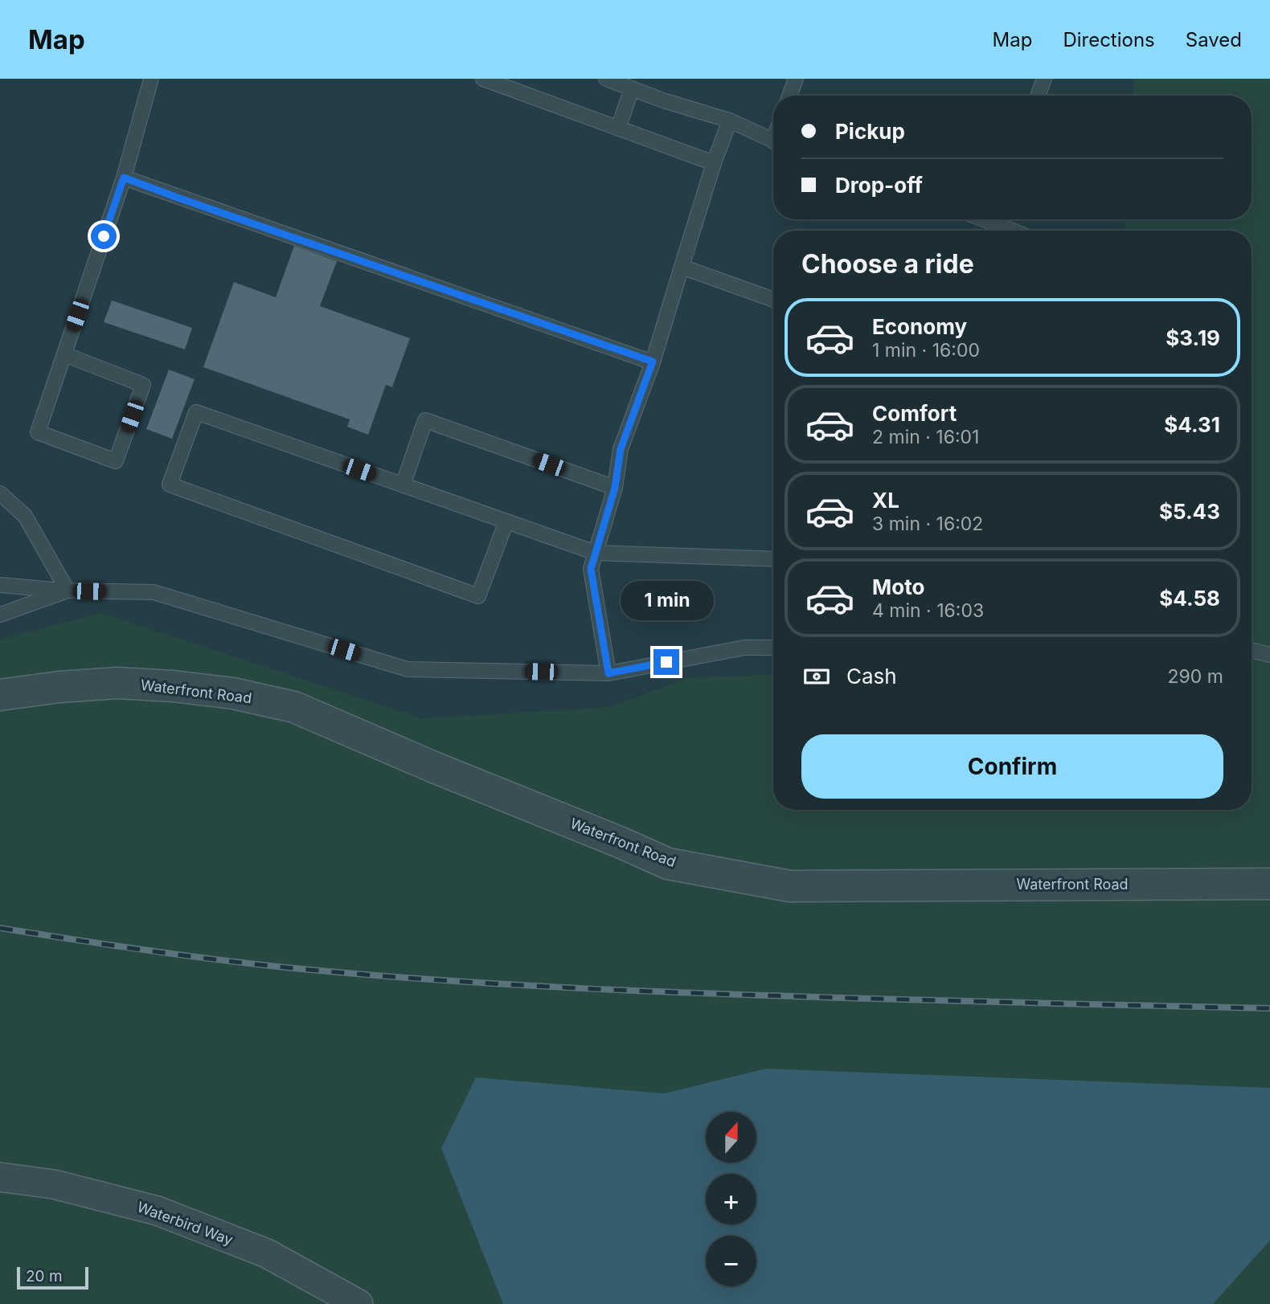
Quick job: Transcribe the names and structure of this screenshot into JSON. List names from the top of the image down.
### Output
{
  "streets": {
    "street": ["Waterfront Road", "Waterbird Way"]
  },
  "scale_bar": "20 m",
  "north": "top",
  "page": {
    "header": "Map",
    "nav": ["Map", "Directions", "Saved"],
    "banner": ["Pickup", "Drop-off"],
    "heading": "Choose a ride",
    "list": [
      {
        "name": "Economy",
        "note": "1 min · 16:00",
        "value": "$3.19"
      },
      {
        "name": "Comfort",
        "note": "2 min · 16:01",
        "value": "$4.31"
      },
      {
        "name": "XL",
        "note": "3 min · 16:02",
        "value": "$5.43"
      },
      {
        "name": "Moto",
        "note": "4 min · 16:03",
        "value": "$4.58"
      }
    ],
    "bubble": "1 min",
    "pay": ["Cash", "290 m"],
    "buttons": "Confirm",
    "map_buttons": ["+", "−"],
    "scale": "20 m"
  }
}
